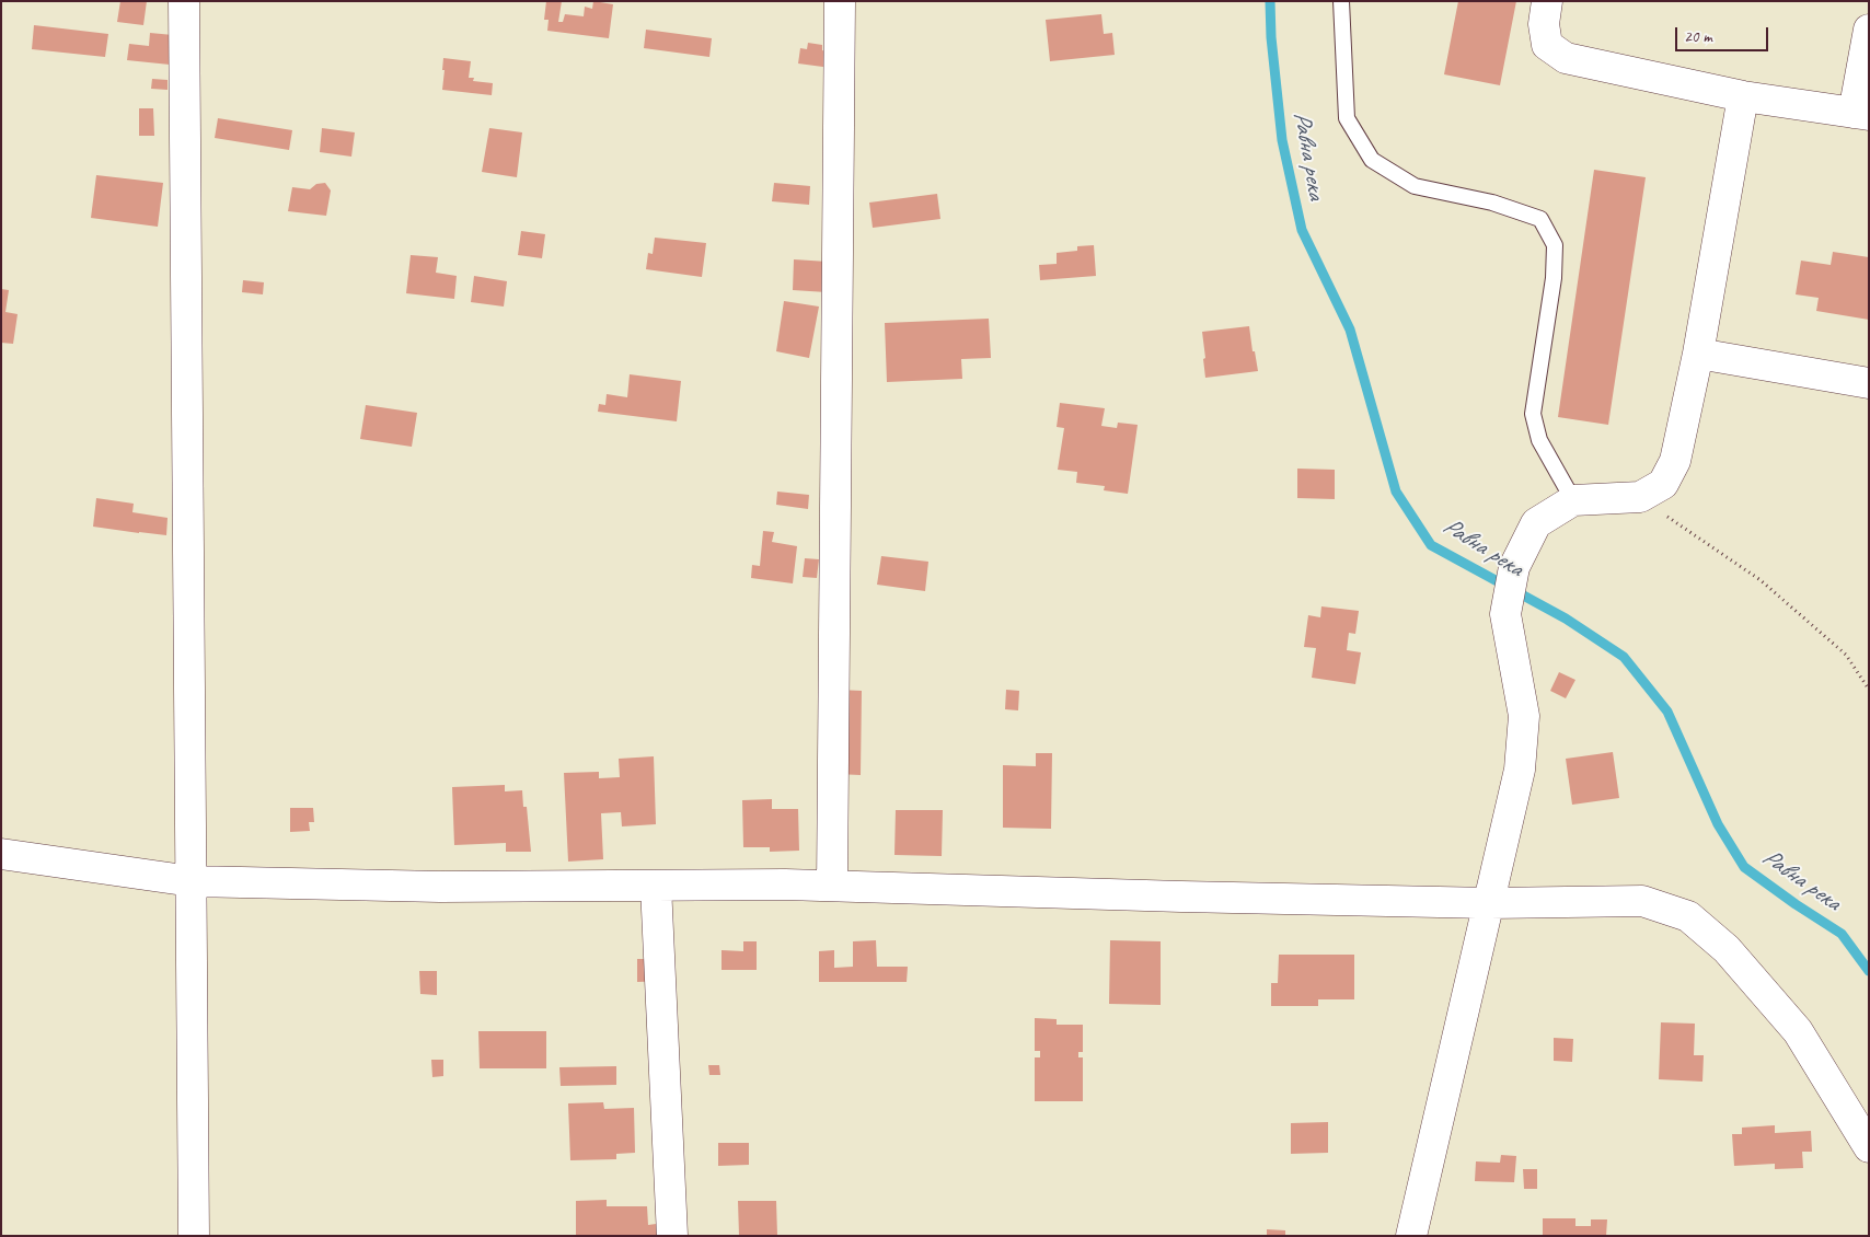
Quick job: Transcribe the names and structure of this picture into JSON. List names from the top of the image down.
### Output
{
  "water": ["Равна река"],
  "scale_bar": "20 m"
}
